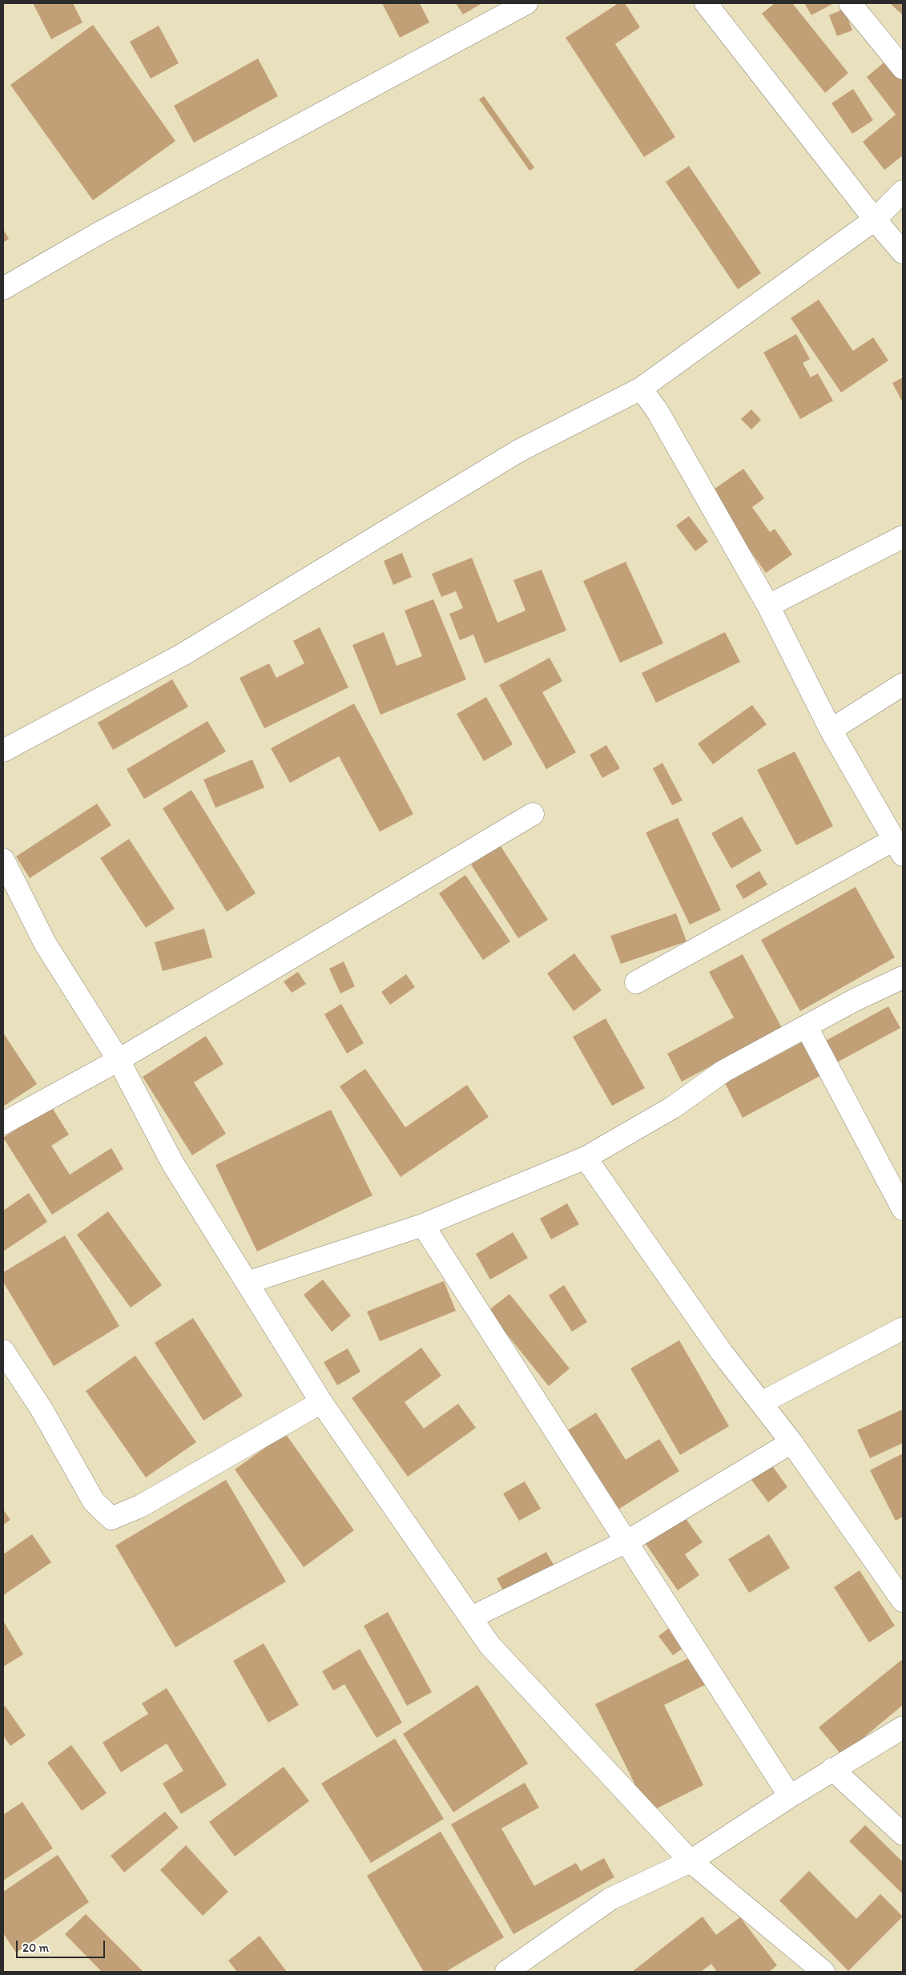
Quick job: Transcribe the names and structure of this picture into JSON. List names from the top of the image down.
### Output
{
  "scale_bar": "20 m"
}
